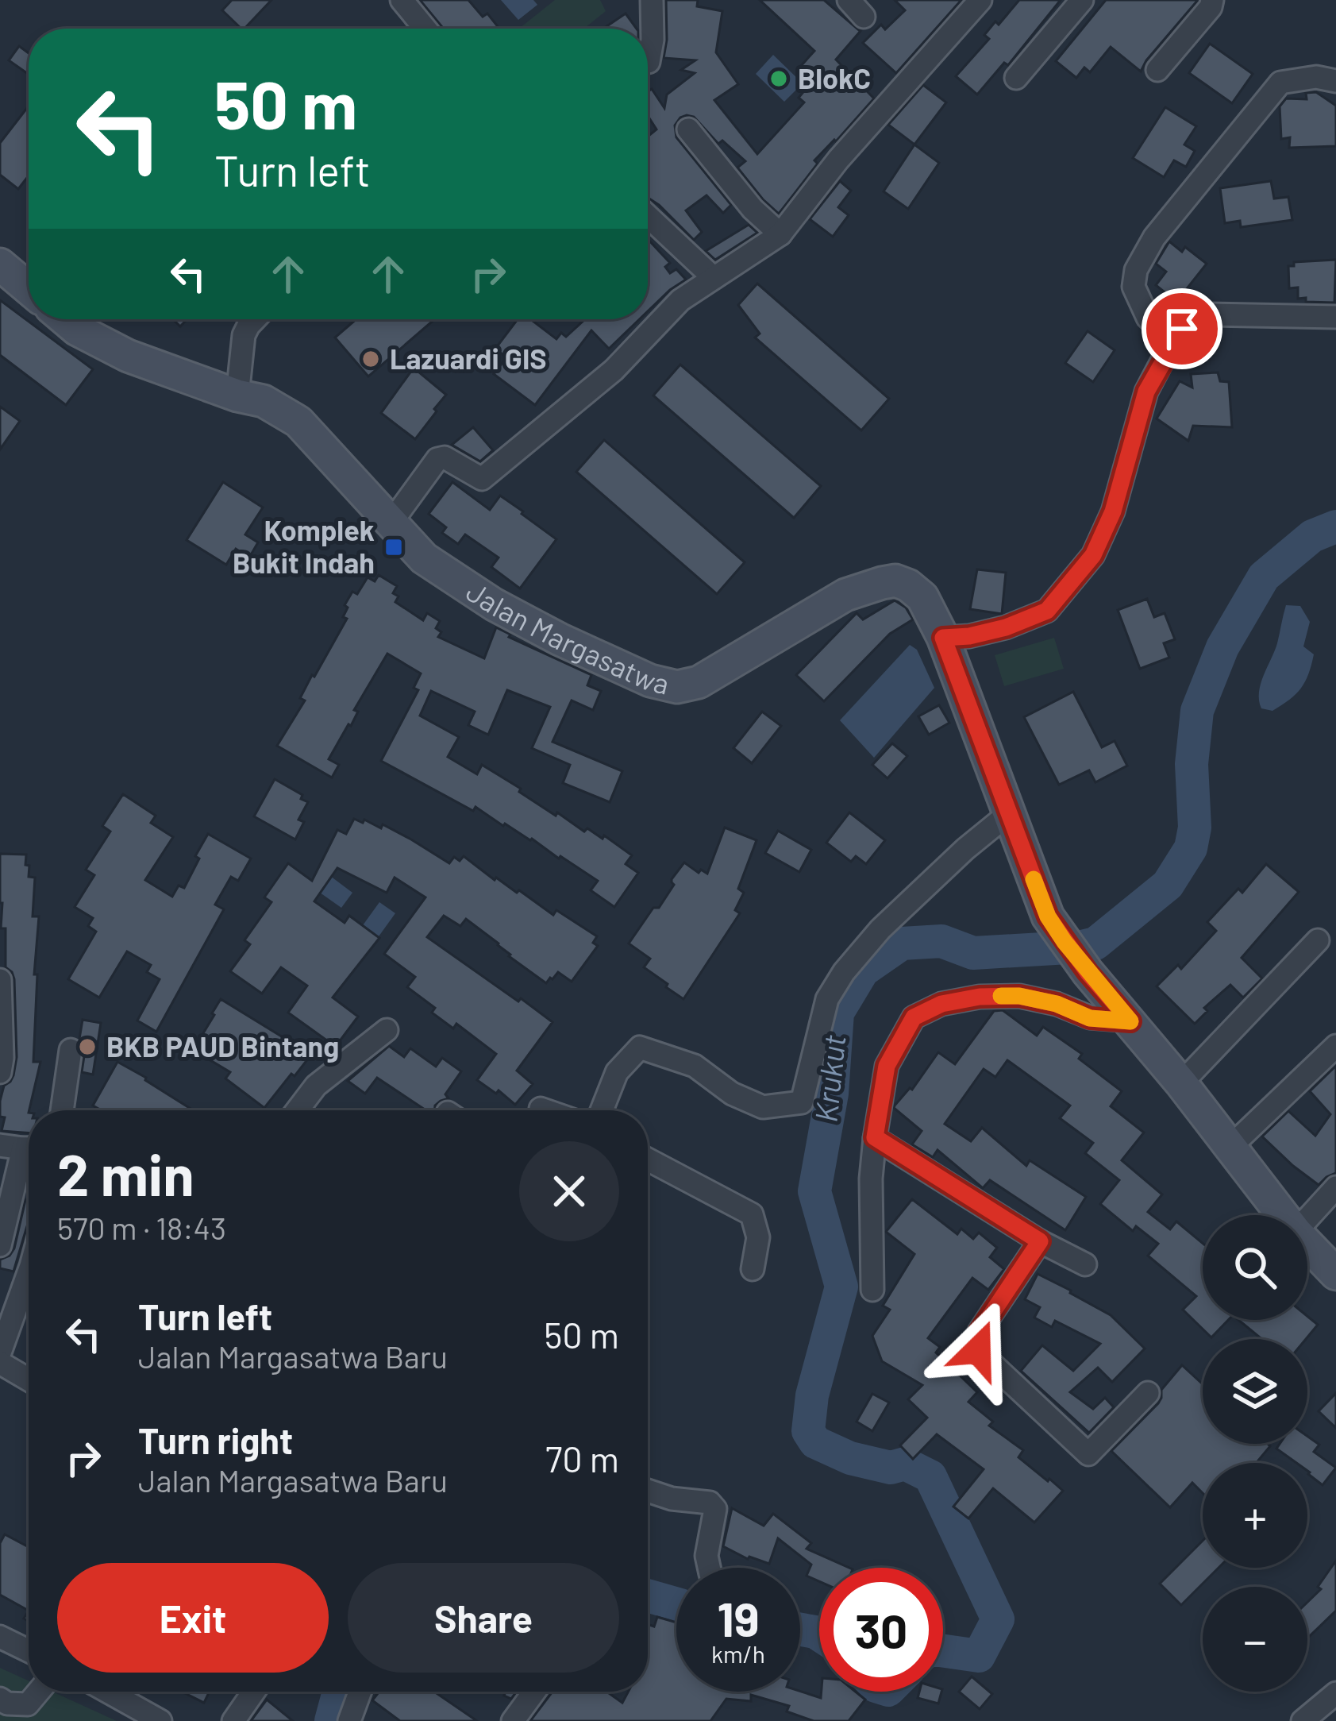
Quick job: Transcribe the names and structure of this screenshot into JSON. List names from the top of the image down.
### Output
{
  "streets": {
    "street": ["Jalan Margasatwa"]
  },
  "water": ["Krukut"],
  "places": {
    "other": ["BlokC", "Lazuardi GIS", "BKB PAUD Bintang"],
    "transit": ["Komplek Bukit Indah"]
  },
  "page": {
    "turn": ["50 m", "Turn left"],
    "heading": ["2 min", "570 m · 18:43"],
    "map_buttons": ["+", "−"],
    "list": [
      {
        "name": "Turn left",
        "note": "Jalan Margasatwa Baru",
        "value": "50 m"
      },
      {
        "name": "Turn right",
        "note": "Jalan Margasatwa Baru",
        "value": "70 m"
      }
    ],
    "buttons": ["Exit", "Share"],
    "speed": "19 km/h",
    "limit": "30"
  }
}
